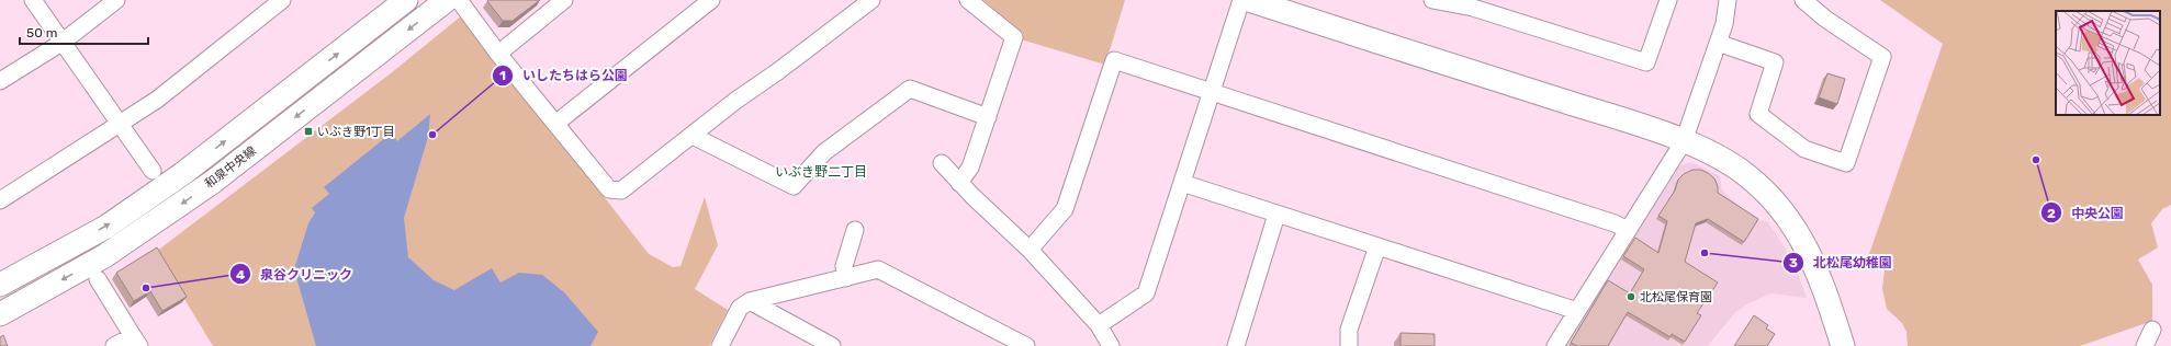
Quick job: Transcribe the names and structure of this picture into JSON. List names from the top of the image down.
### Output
{
  "streets": {
    "street": ["和泉中央線"]
  },
  "districts": ["いぶき野二丁目"],
  "places": {
    "transit": ["いぶき野1丁目"],
    "other": [
      "いしたちはら公園",
      "中央公園",
      "北松尾幼稚園",
      "泉谷クリニック",
      "北松尾保育園"
    ]
  },
  "scale_bar": "50 m"
}
